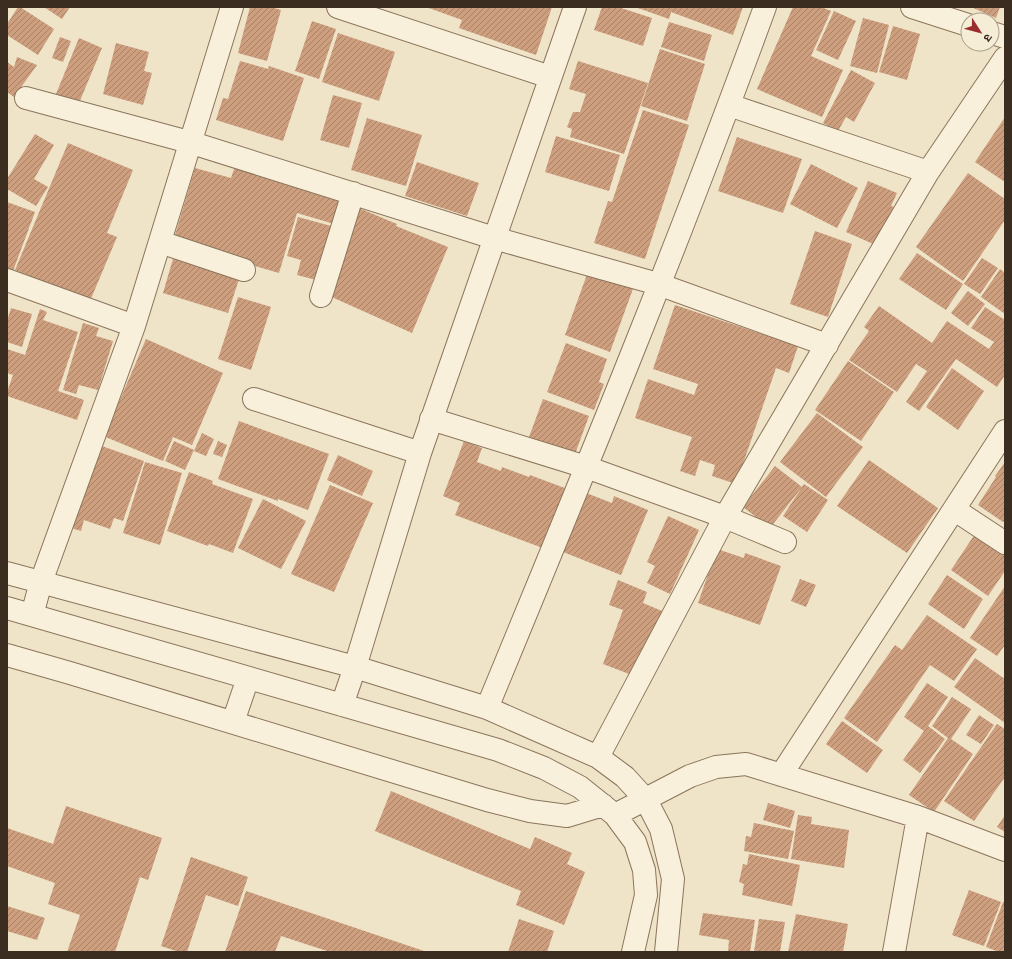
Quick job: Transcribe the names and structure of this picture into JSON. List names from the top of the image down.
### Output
{
  "north": "bottom right"
}
